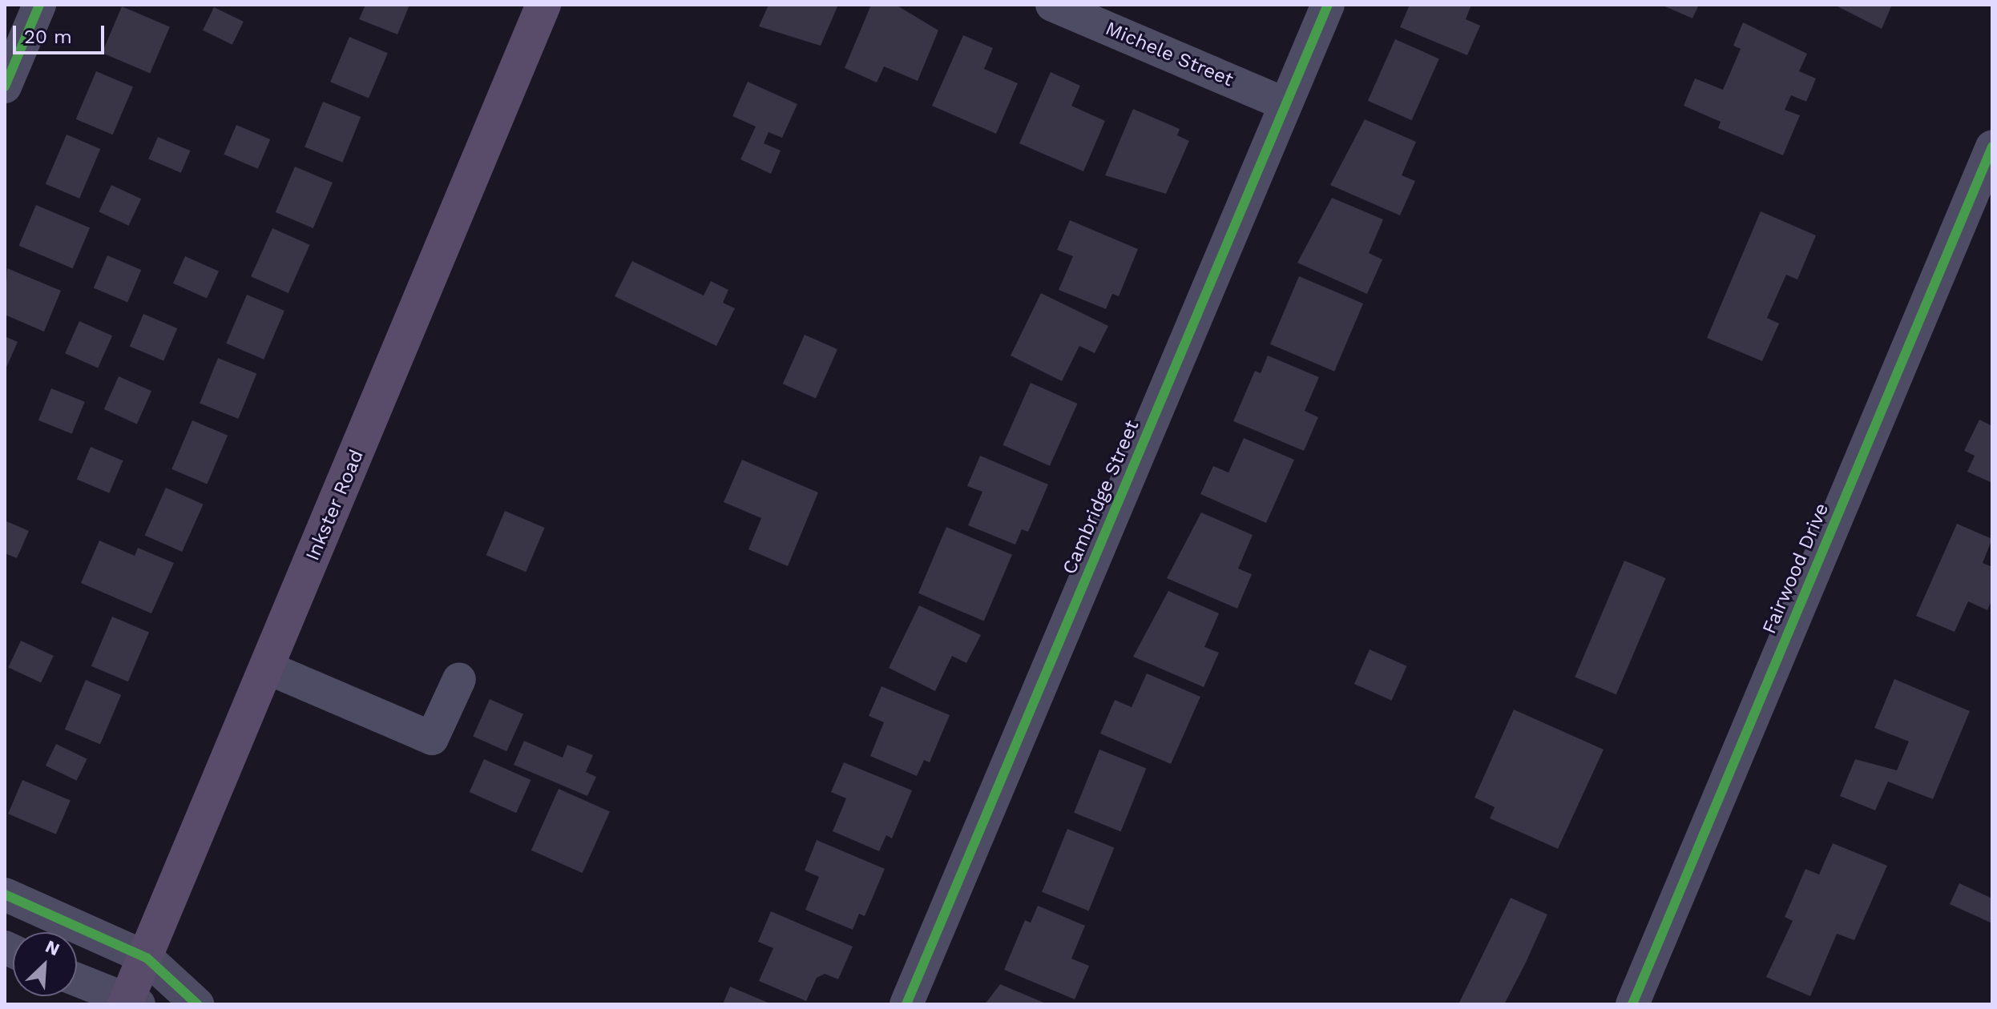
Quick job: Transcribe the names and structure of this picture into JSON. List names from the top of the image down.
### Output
{
  "streets": {
    "main road": ["Inkster Road"],
    "street": ["Michele Street", "Cambridge Street", "Fairwood Drive"]
  },
  "crossings": [
    ["Michele Street", "Cambridge Street"]
  ],
  "scale_bar": "20 m",
  "north": "top right"
}
